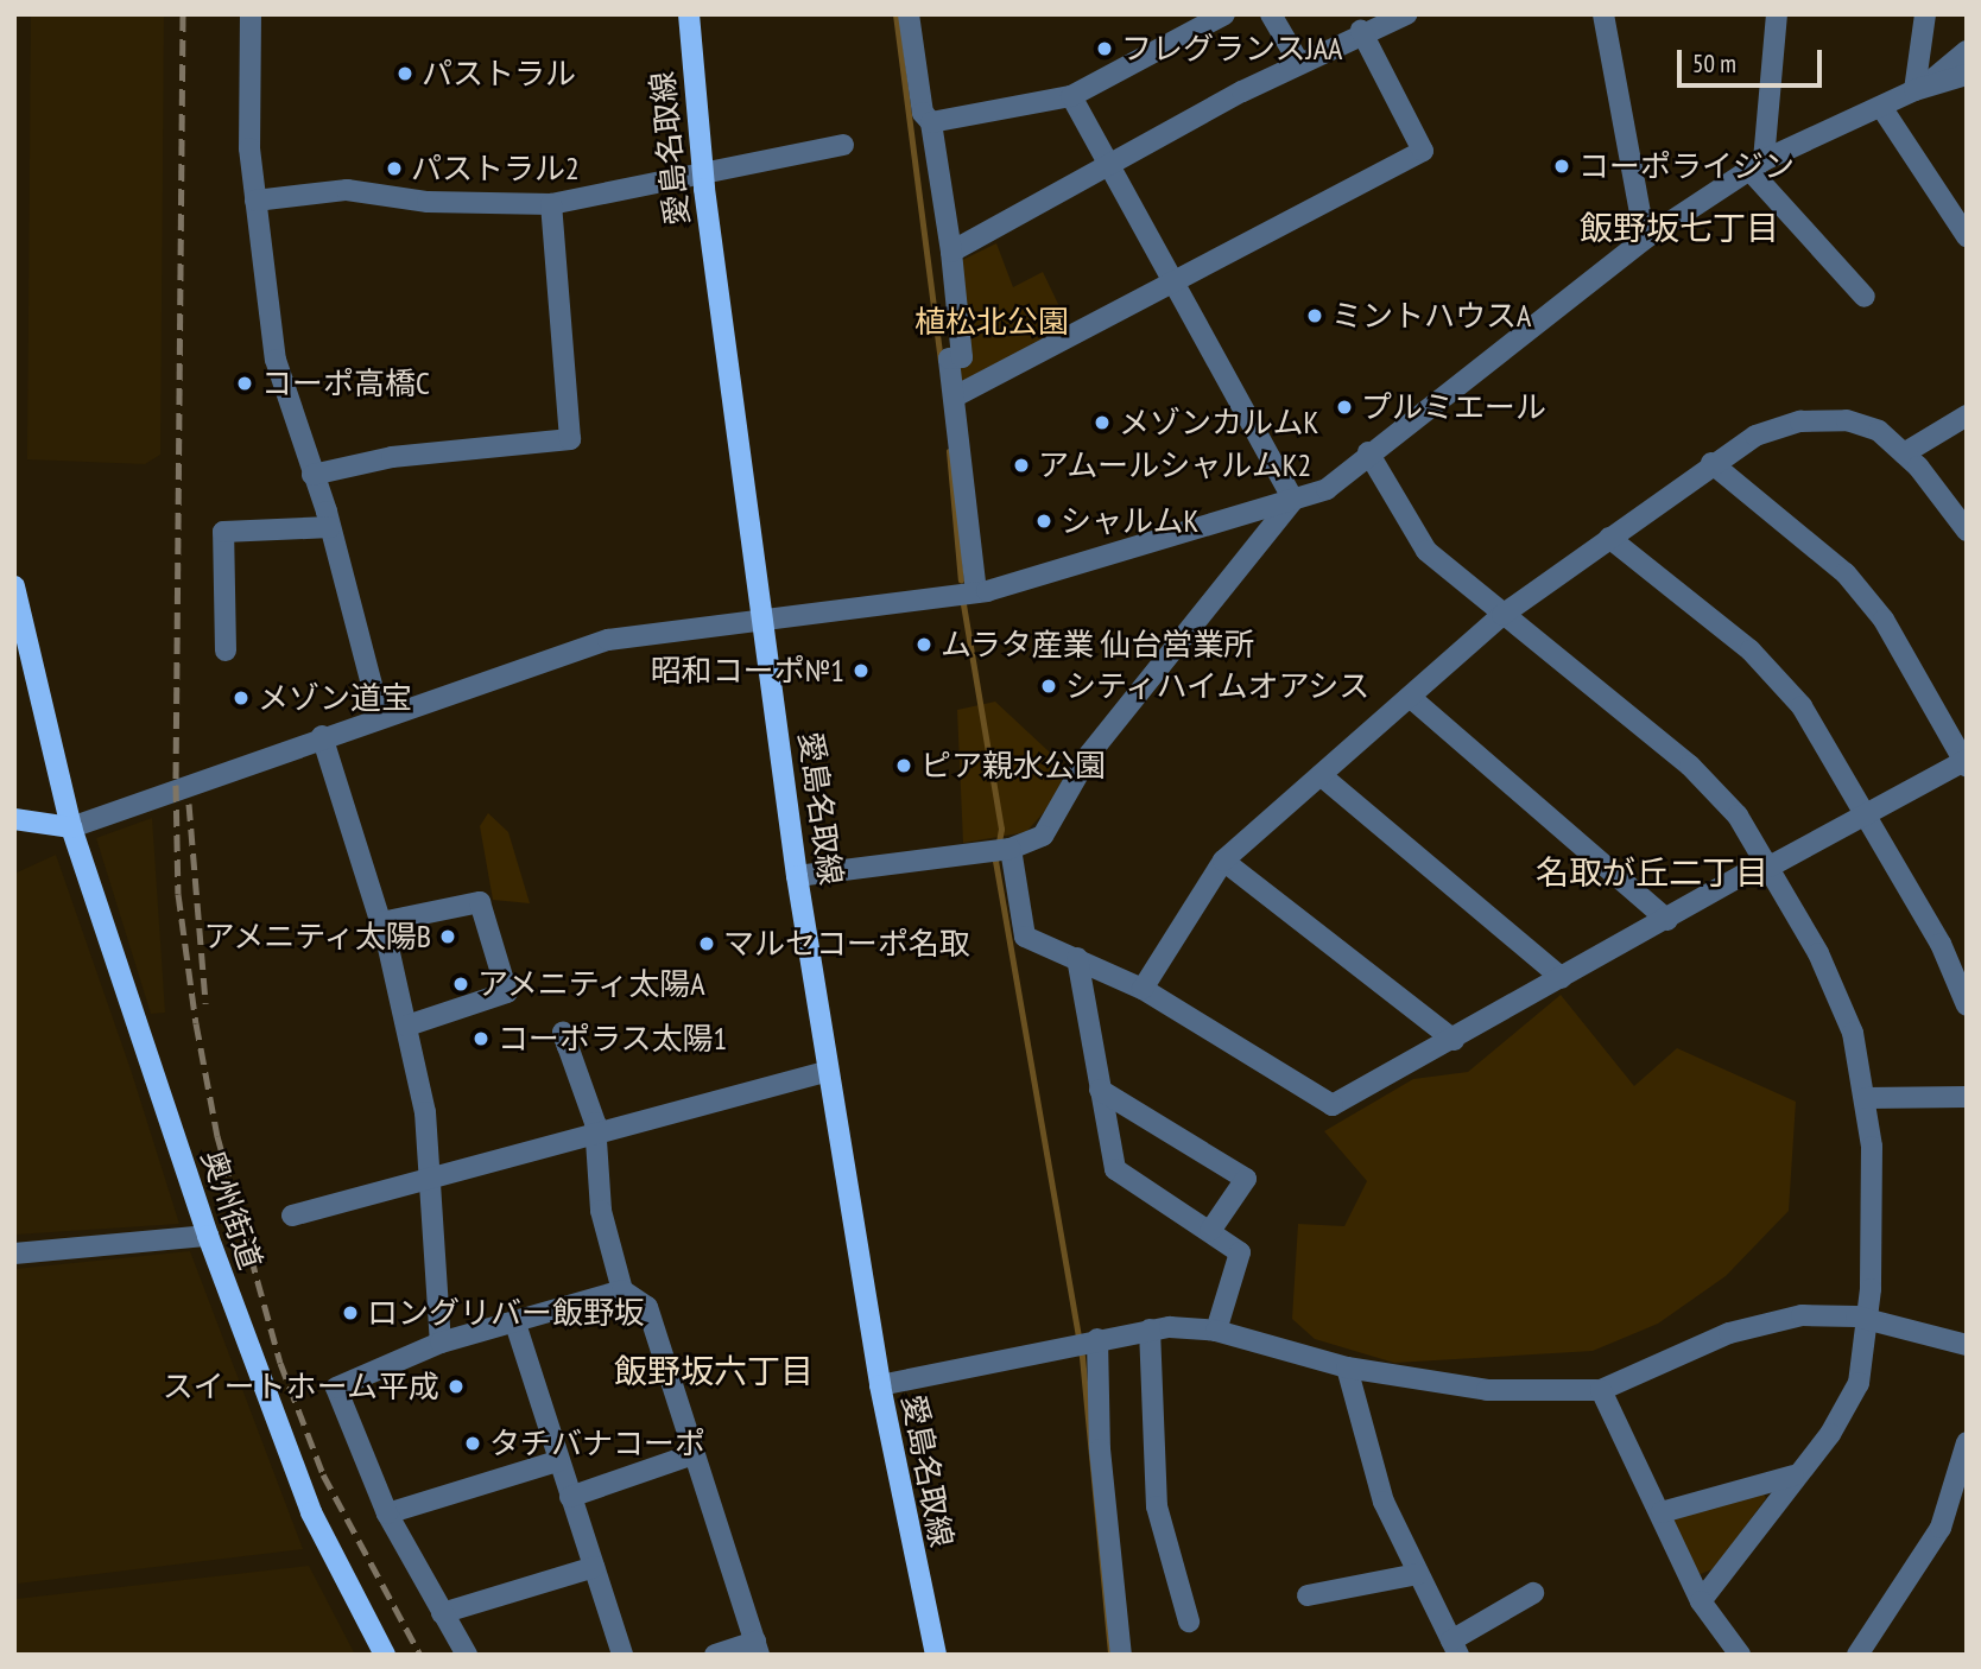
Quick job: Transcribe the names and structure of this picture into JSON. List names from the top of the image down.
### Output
{
  "streets": {
    "main road": ["愛島名取線", "奥州街道"]
  },
  "districts": ["飯野坂七丁目", "名取が丘二丁目", "飯野坂六丁目"],
  "parks": ["植松北公園"],
  "places": [
    "フレグランスJAA",
    "パストラル",
    "コーポライジン",
    "パストラル2",
    "ミントハウスA",
    "コーポ高橋C",
    "プルミエール",
    "メゾンカルムK",
    "アムールシャルムK2",
    "シャルムK",
    "ムラタ産業 仙台営業所",
    "昭和コーポ№1",
    "シティハイムオアシス",
    "メゾン道宝",
    "ピア親水公園",
    "アメニティ太陽B",
    "マルセコーポ名取",
    "アメニティ太陽A",
    "コーポラス太陽1",
    "ロングリバー飯野坂",
    "スイートホーム平成",
    "タチバナコーポ"
  ],
  "scale_bar": "50 m"
}
